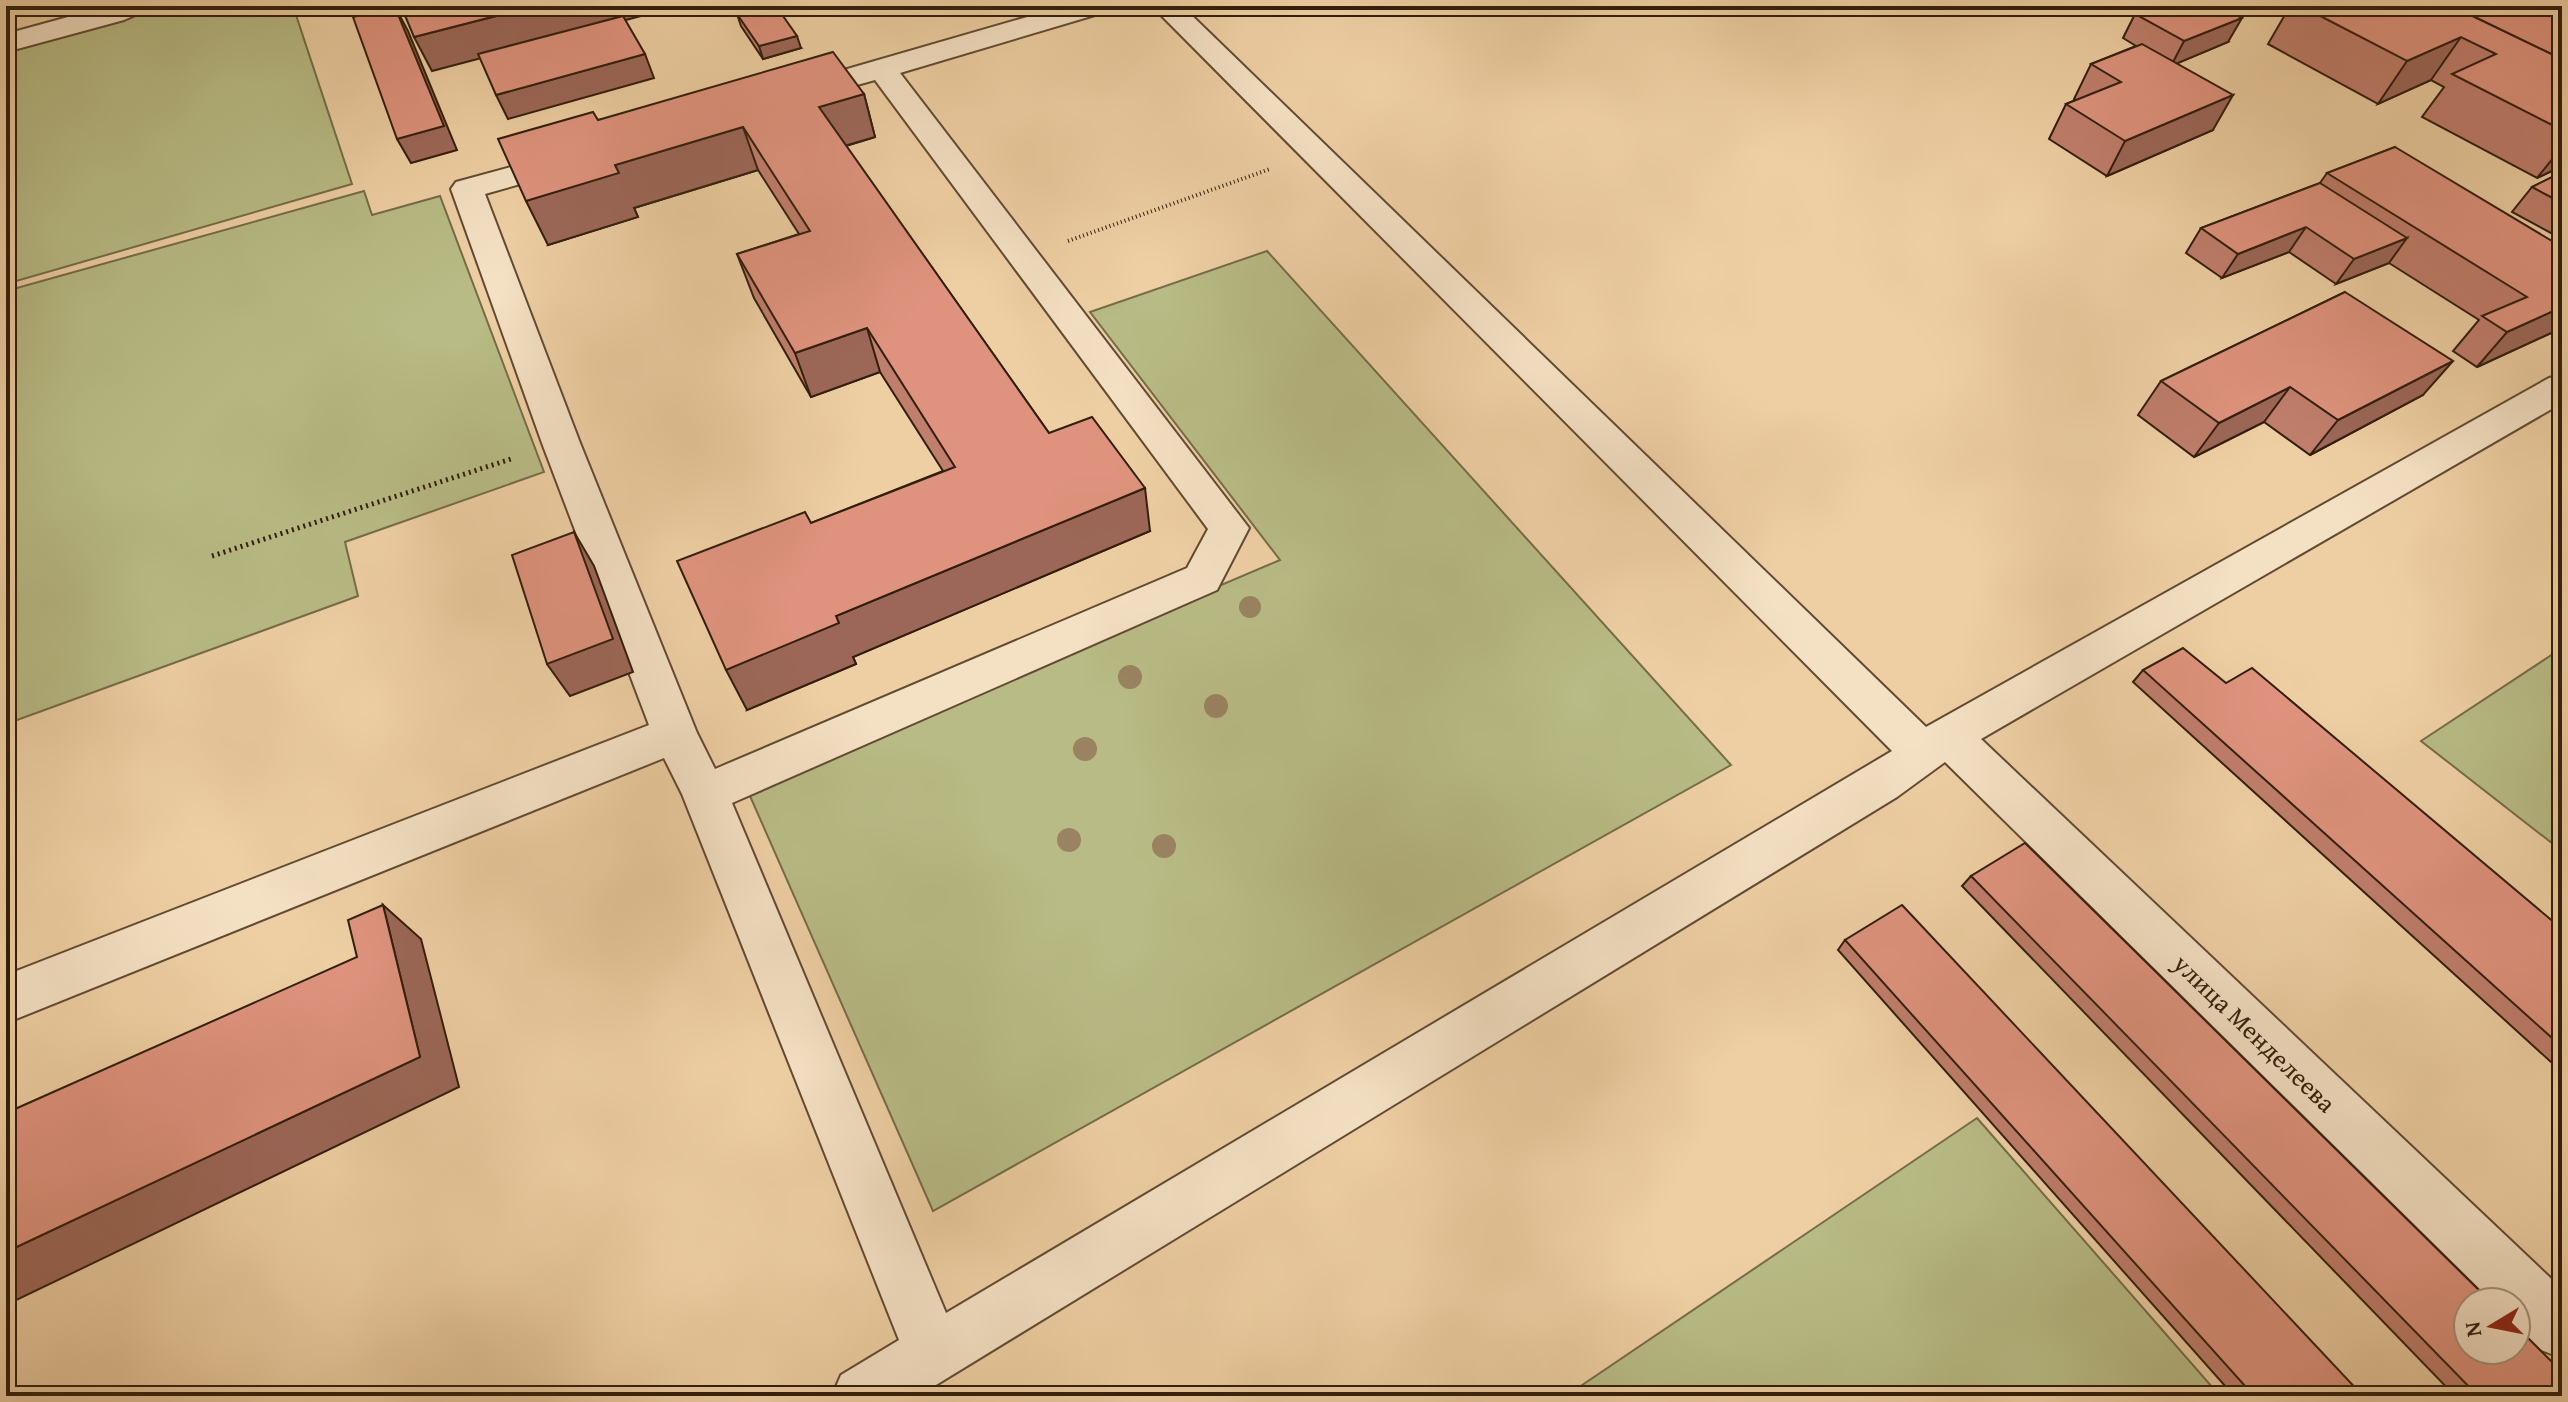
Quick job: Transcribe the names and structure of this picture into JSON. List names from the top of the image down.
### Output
{
  "streets": {
    "street": ["улица Менделеева"]
  },
  "north": "left"
}
